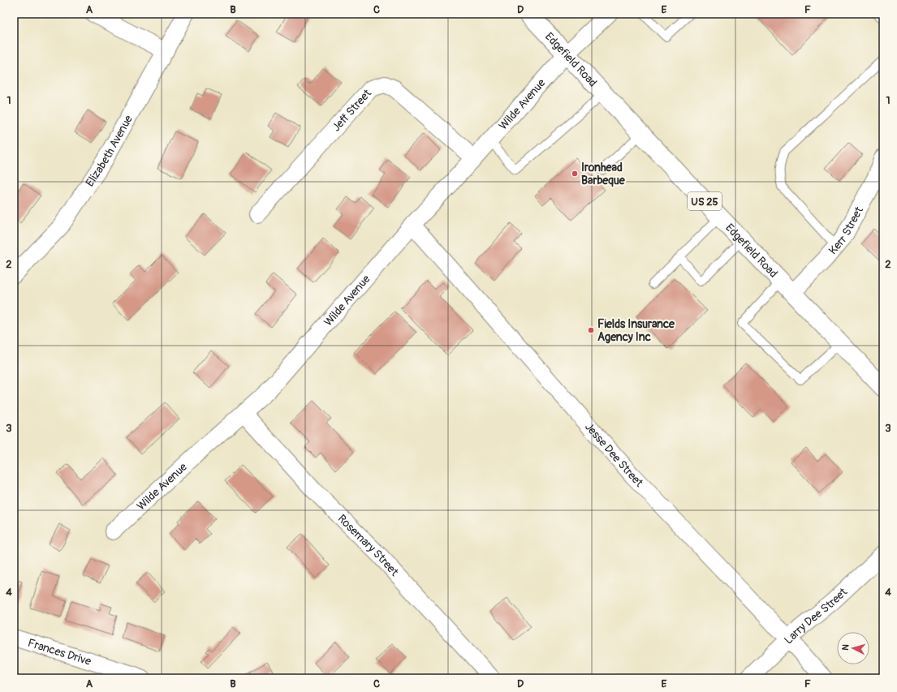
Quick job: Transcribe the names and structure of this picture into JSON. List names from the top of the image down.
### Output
{
  "streets": {
    "main road": ["Edgefield Road", "US 25"],
    "street": [
      "Wilde Avenue",
      "Jeff Street",
      "Elizabeth Avenue",
      "Kerr Street",
      "Jesse Dee Street",
      "Rosemary Street",
      "Larry Dee Street",
      "Frances Drive"
    ]
  },
  "crossings": [
    ["Edgefield Road", "Wilde Avenue"],
    ["Edgefield Road", "Kerr Street"],
    ["Wilde Avenue", "Jeff Street"],
    ["Wilde Avenue", "Jesse Dee Street"],
    ["Wilde Avenue", "Rosemary Street"],
    ["Jesse Dee Street", "Larry Dee Street"]
  ],
  "places": ["Ironhead Barbeque", "Fields Insurance Agency Inc"],
  "north": "left",
  "grid": {
    "columns": [
      "A",
      "B",
      "C",
      "D",
      "E",
      "F"
    ],
    "rows": [
      "1",
      "2",
      "3",
      "4"
    ]
  }
}
